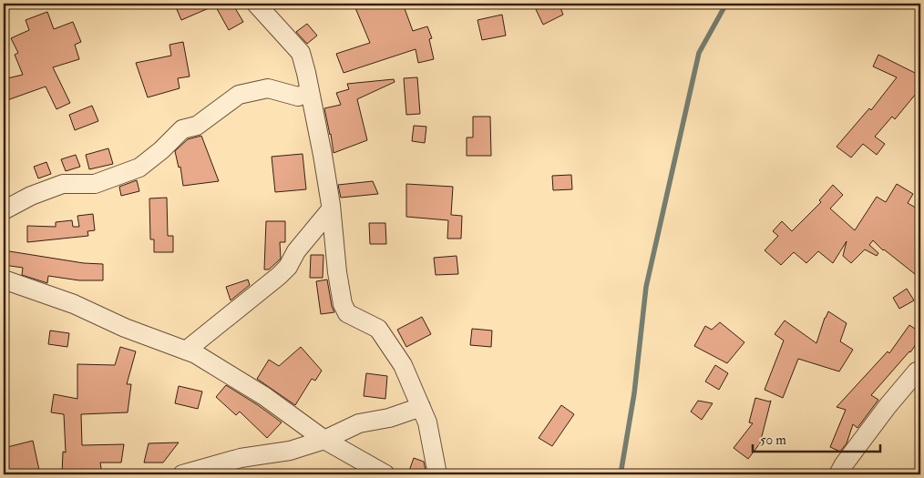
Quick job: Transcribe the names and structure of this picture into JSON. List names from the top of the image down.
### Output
{
  "scale_bar": "50 m"
}
